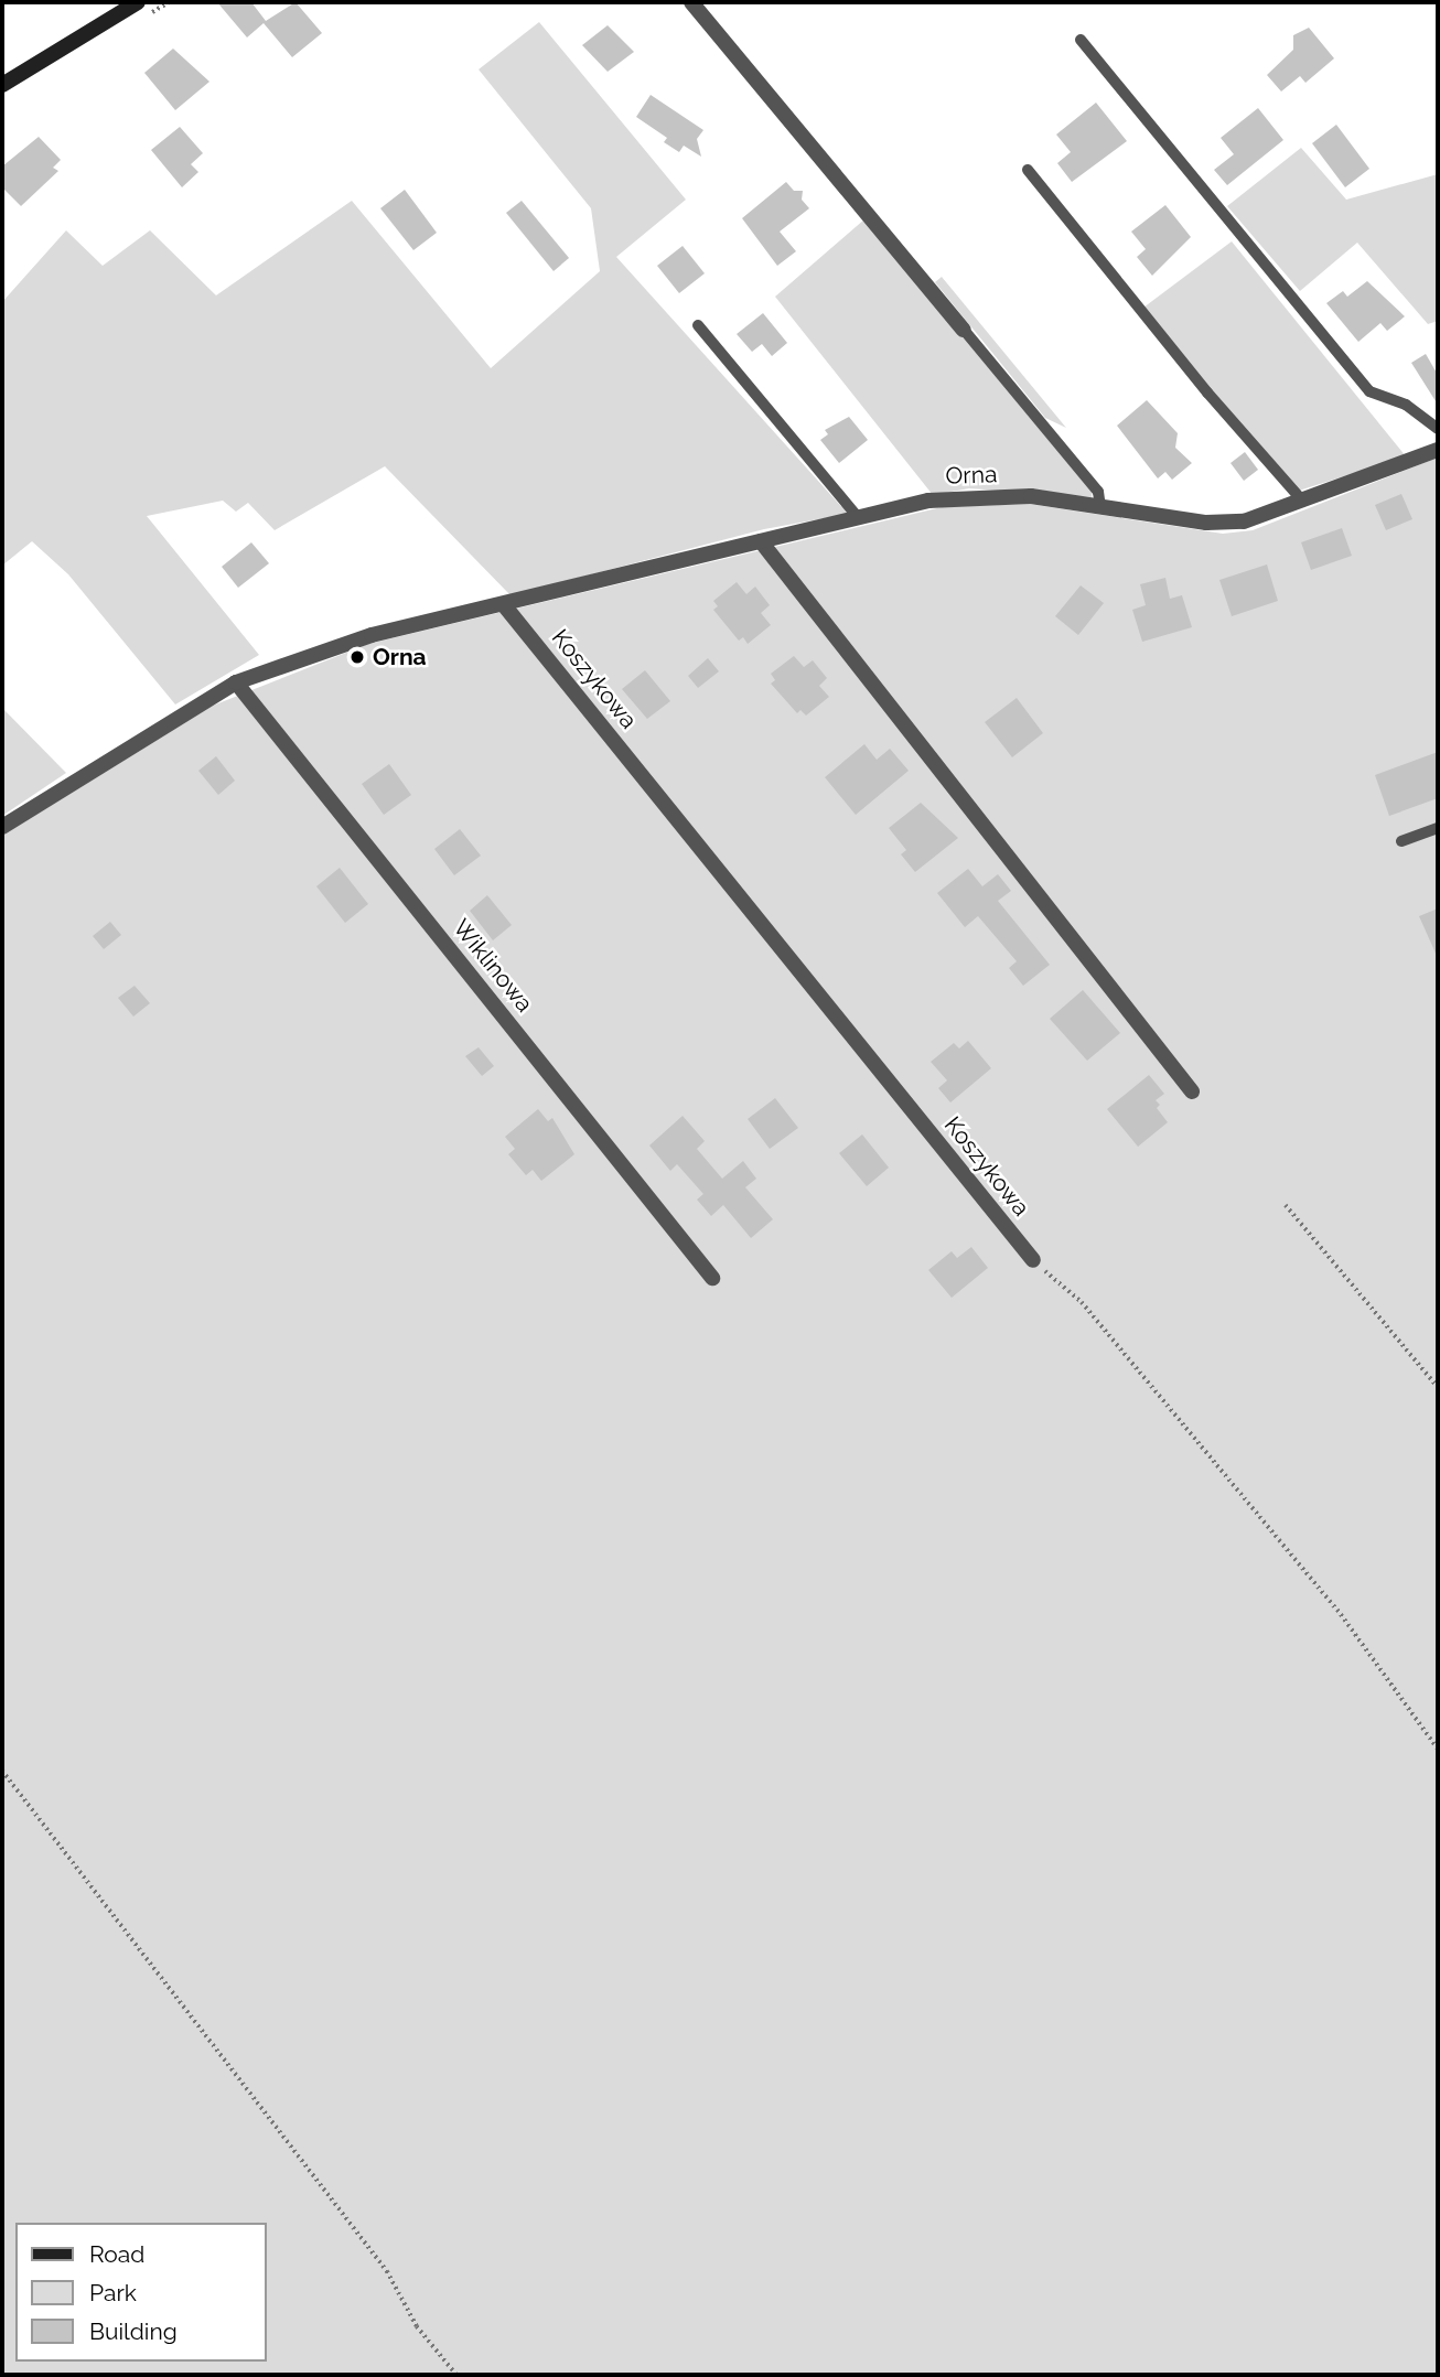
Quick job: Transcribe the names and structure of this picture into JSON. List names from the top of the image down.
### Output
{
  "streets": {
    "street": ["Orna", "Koszykowa", "Wiklinowa"]
  },
  "crossings": [
    ["Orna", "Koszykowa"],
    ["Orna", "Wiklinowa"]
  ],
  "places": ["Orna"],
  "legend": ["Road", "Park", "Building"]
}
